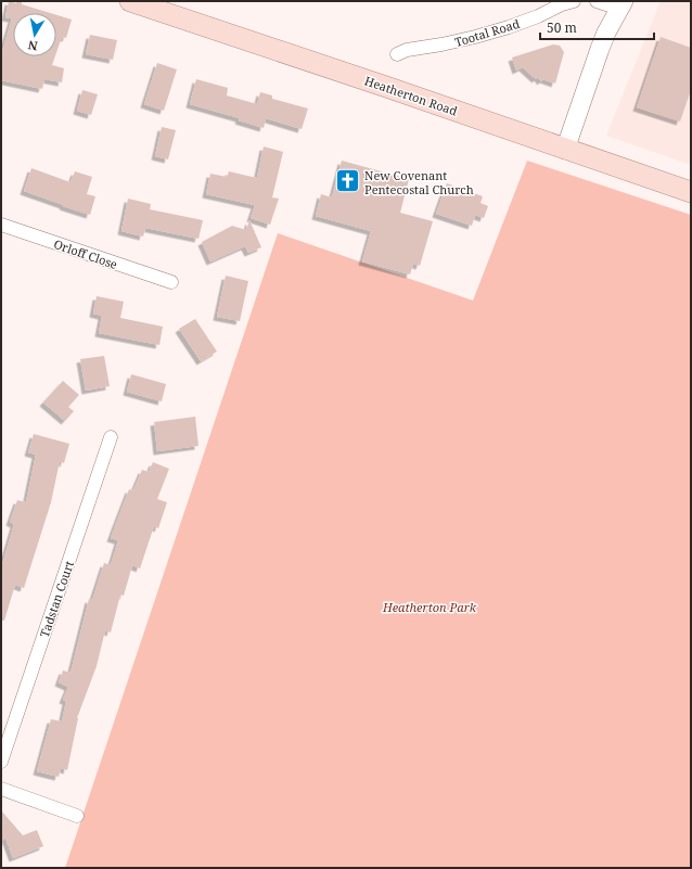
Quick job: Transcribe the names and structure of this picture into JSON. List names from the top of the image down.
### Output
{
  "streets": {
    "main road": ["Heatherton Road"],
    "street": ["Tootal Road", "Orloff Close", "Tadstan Court"]
  },
  "parks": ["Heatherton Park"],
  "places": {
    "church": ["New Covenant Pentecostal Church"]
  },
  "scale_bar": "50 m",
  "north": "bottom"
}
